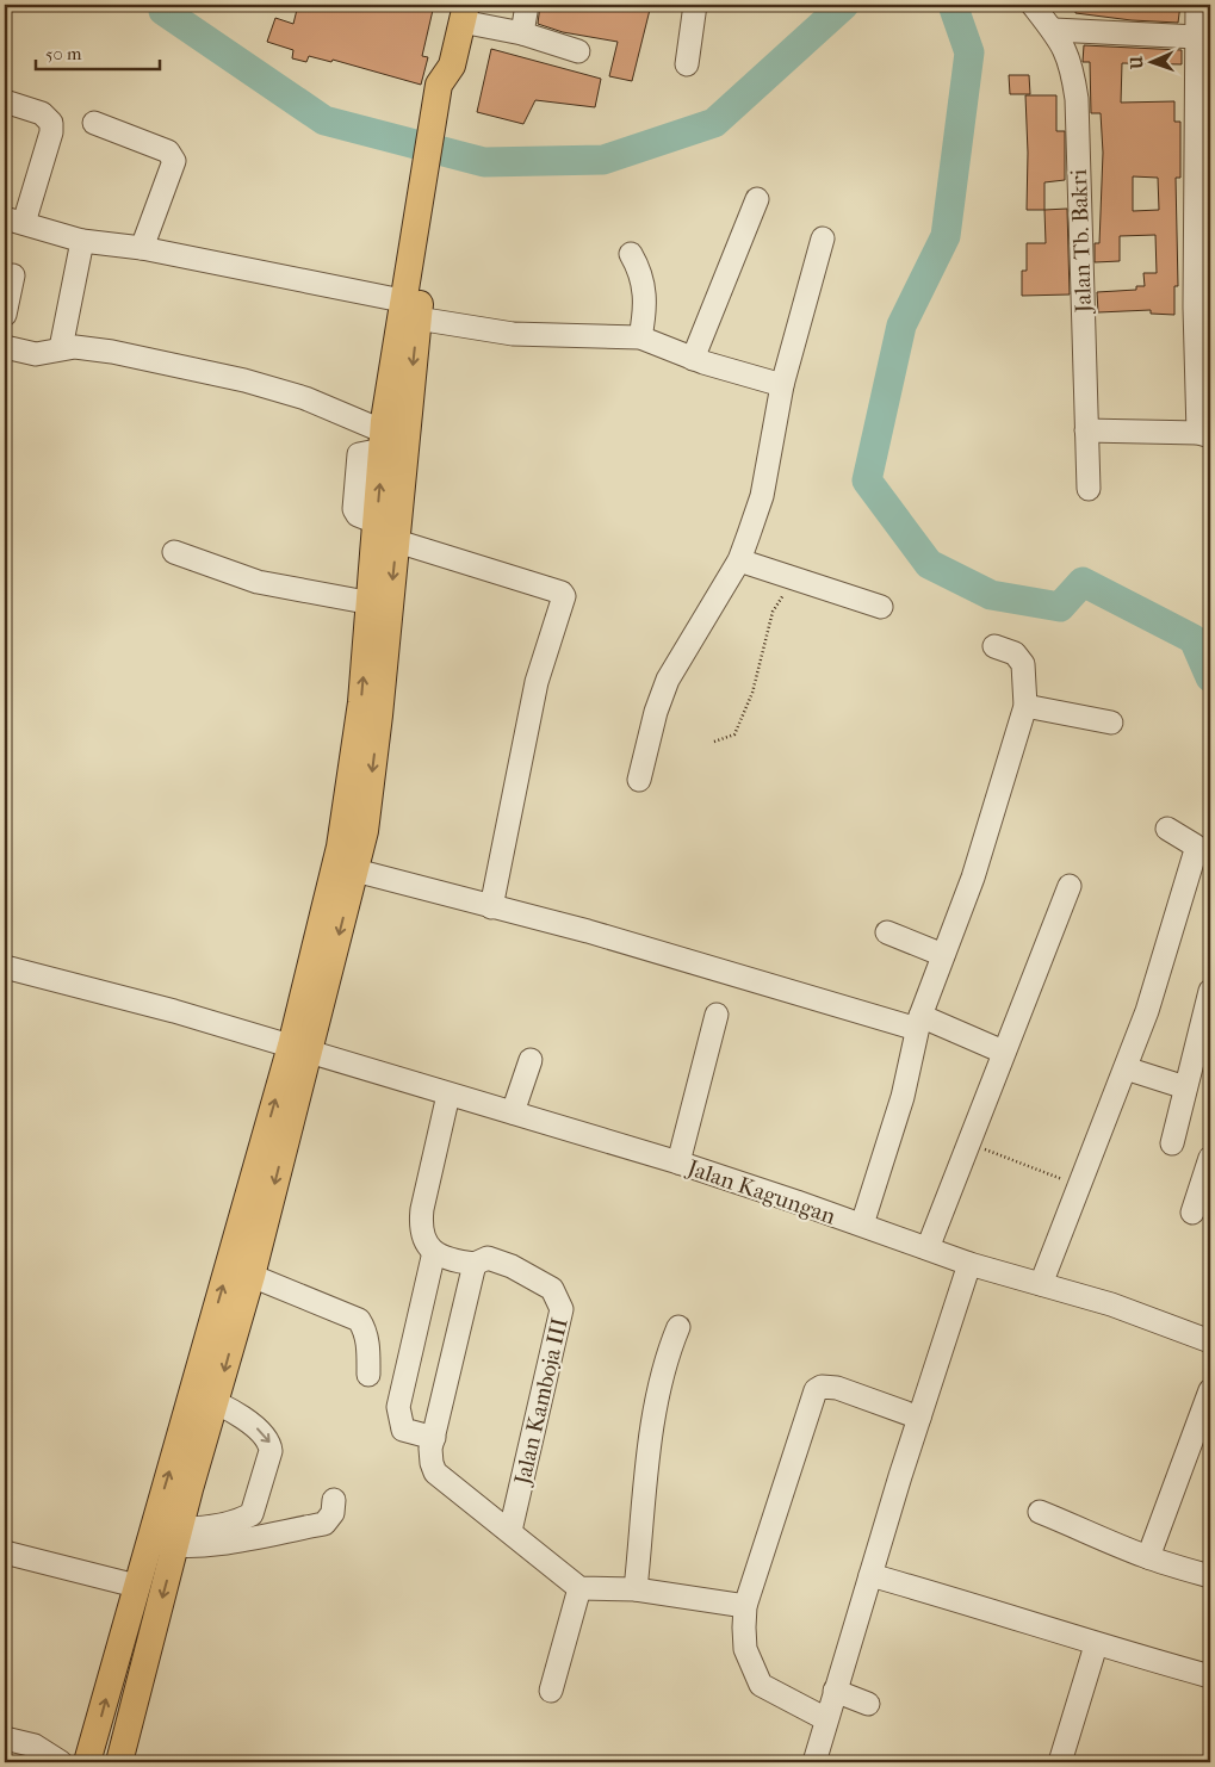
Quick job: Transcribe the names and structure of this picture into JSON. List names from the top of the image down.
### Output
{
  "streets": {
    "street": ["Jalan Tb. Bakri", "Jalan Kagungan", "Jalan Kamboja III"]
  },
  "scale_bar": "50 m",
  "north": "left"
}
